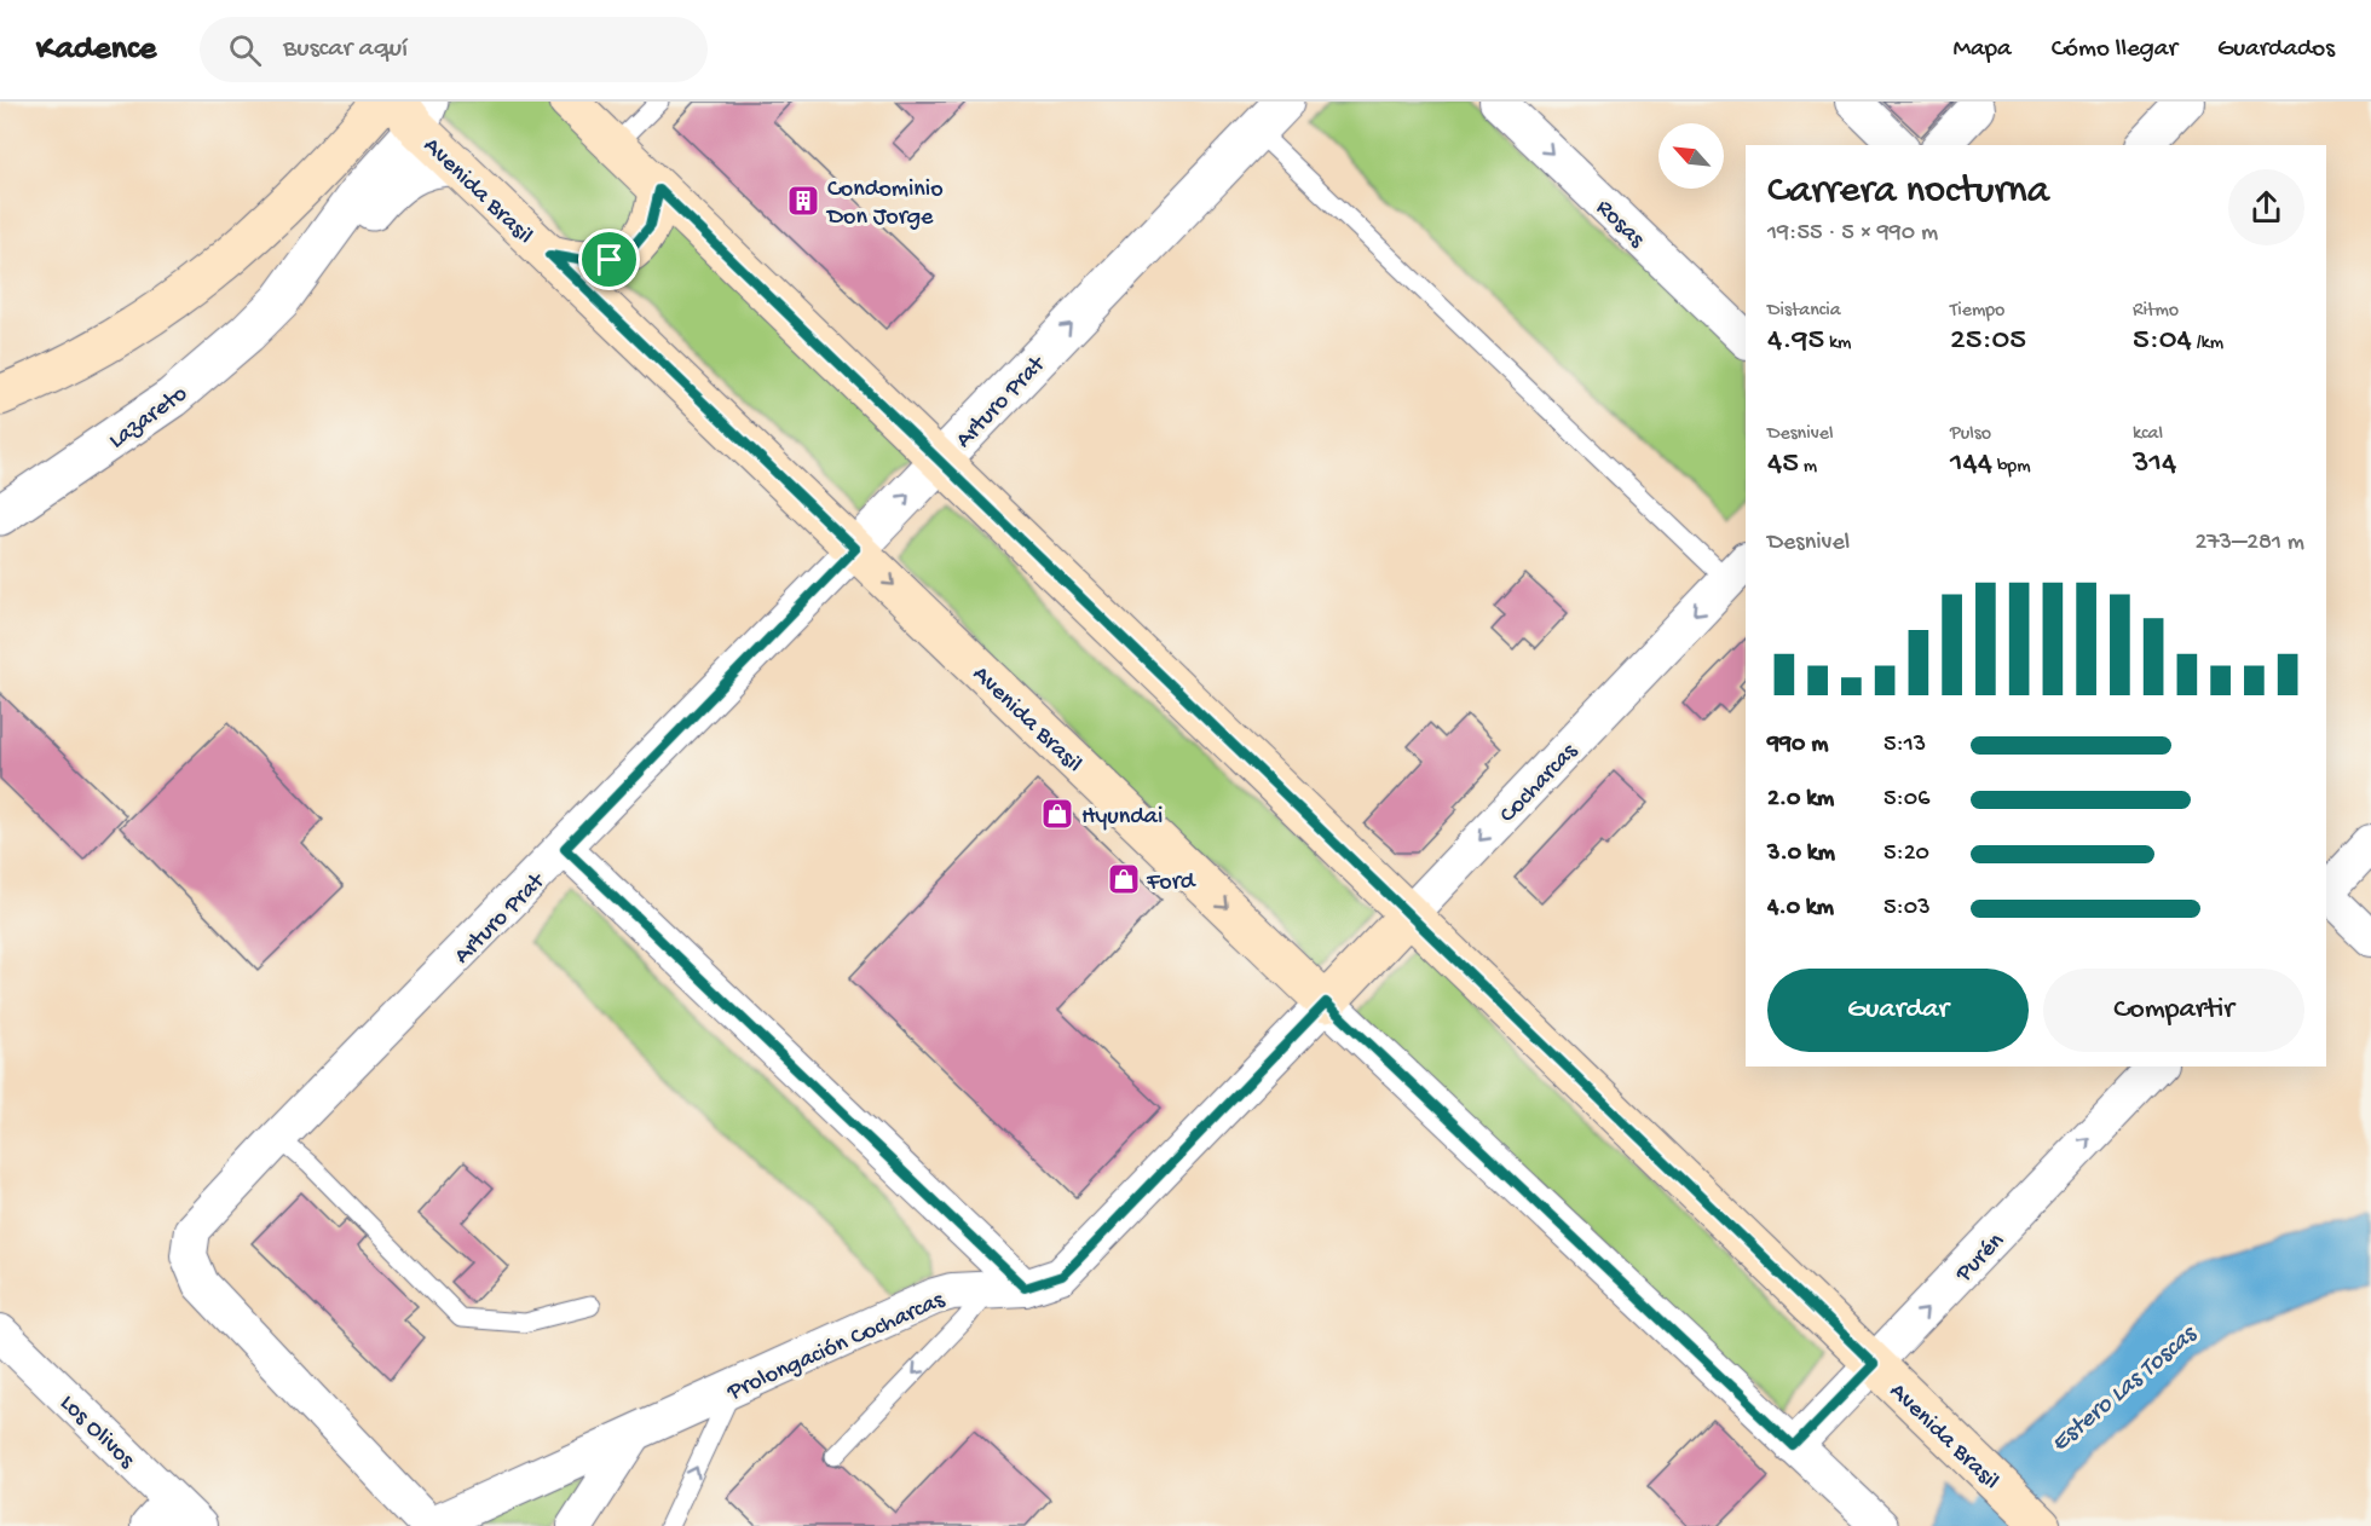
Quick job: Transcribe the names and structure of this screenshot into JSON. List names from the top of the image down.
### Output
{
  "streets": {
    "main road": ["Avenida Brasil", "Cocharcas"],
    "street": [
      "Rosas",
      "Arturo Prat",
      "Lazareto",
      "Purén",
      "Prolongación Cocharcas",
      "Los Olivos"
    ]
  },
  "crossings": [
    ["Avenida Brasil", "Arturo Prat"],
    ["Avenida Brasil", "Lazareto"],
    ["Avenida Brasil", "Cocharcas"],
    ["Avenida Brasil", "Purén"],
    ["Avenida Brasil", "Prolongación Cocharcas"],
    ["Arturo Prat", "Prolongación Cocharcas"],
    ["Cocharcas", "Prolongación Cocharcas"]
  ],
  "one_way": ["Rosas", "Cocharcas", "Purén"],
  "water": ["Estero Las Toscas"],
  "places": {
    "building": ["Condominio Don Jorge"],
    "shop": ["Hyundai", "Ford"]
  },
  "north": "top left",
  "page": {
    "header": "Kadence",
    "search": "Buscar aquí",
    "nav": ["Mapa", "Cómo llegar", "Guardados"],
    "heading": ["Carrera nocturna", "19:55 · 5 × 990 m"],
    "stats": [
      ["Distancia", "4.95 km"],
      ["Tiempo", "25:05"],
      ["Ritmo", "5:04 /km"],
      ["Desnivel", "45 m"],
      ["Pulso", "144 bpm"],
      ["kcal", "314"]
    ],
    "chart": ["Desnivel", "273–281 m"],
    "list": [
      {
        "name": "990 m",
        "note": "5:13"
      },
      {
        "name": "2.0 km",
        "note": "5:06"
      },
      {
        "name": "3.0 km",
        "note": "5:20"
      },
      {
        "name": "4.0 km",
        "note": "5:03"
      }
    ],
    "buttons": ["Guardar", "Compartir"]
  }
}
